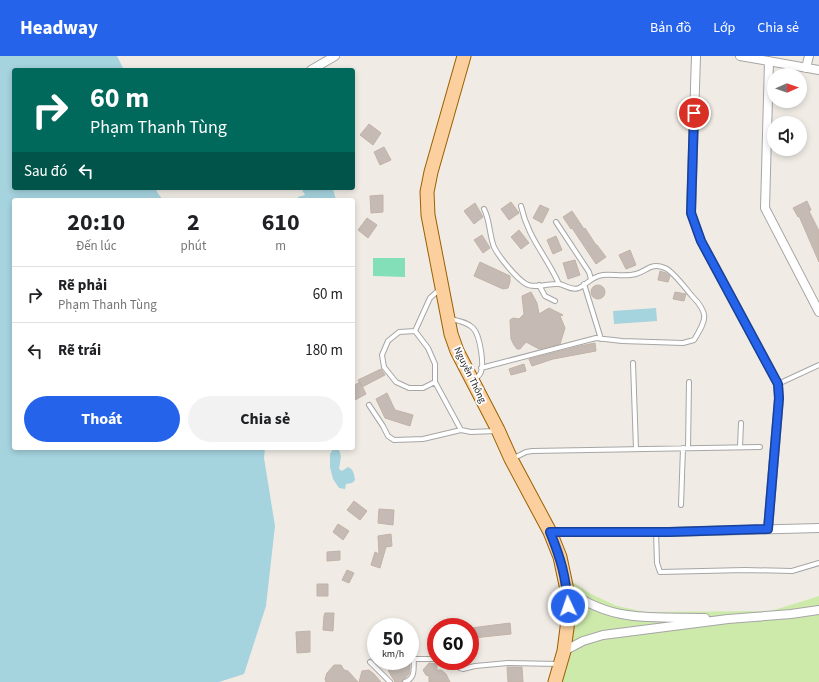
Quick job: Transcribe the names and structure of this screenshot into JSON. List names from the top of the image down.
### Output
{
  "streets": {
    "main road": ["Nguyễn Thông"]
  },
  "north": "right",
  "page": {
    "header": "Headway",
    "nav": ["Bản đồ", "Lớp", "Chia sẻ"],
    "turn": ["60 m", "Phạm Thanh Tùng"],
    "then": "Sau đó",
    "eta": [
      "20:10",
      "Đến lúc",
      "2",
      "phút",
      "610",
      "m"
    ],
    "list": [
      {
        "name": "Rẽ phải",
        "note": "Phạm Thanh Tùng",
        "value": "60 m"
      },
      {
        "name": "Rẽ trái",
        "value": "180 m"
      }
    ],
    "buttons": ["Thoát", "Chia sẻ"],
    "speed": "50 km/h",
    "limit": "60"
  }
}
